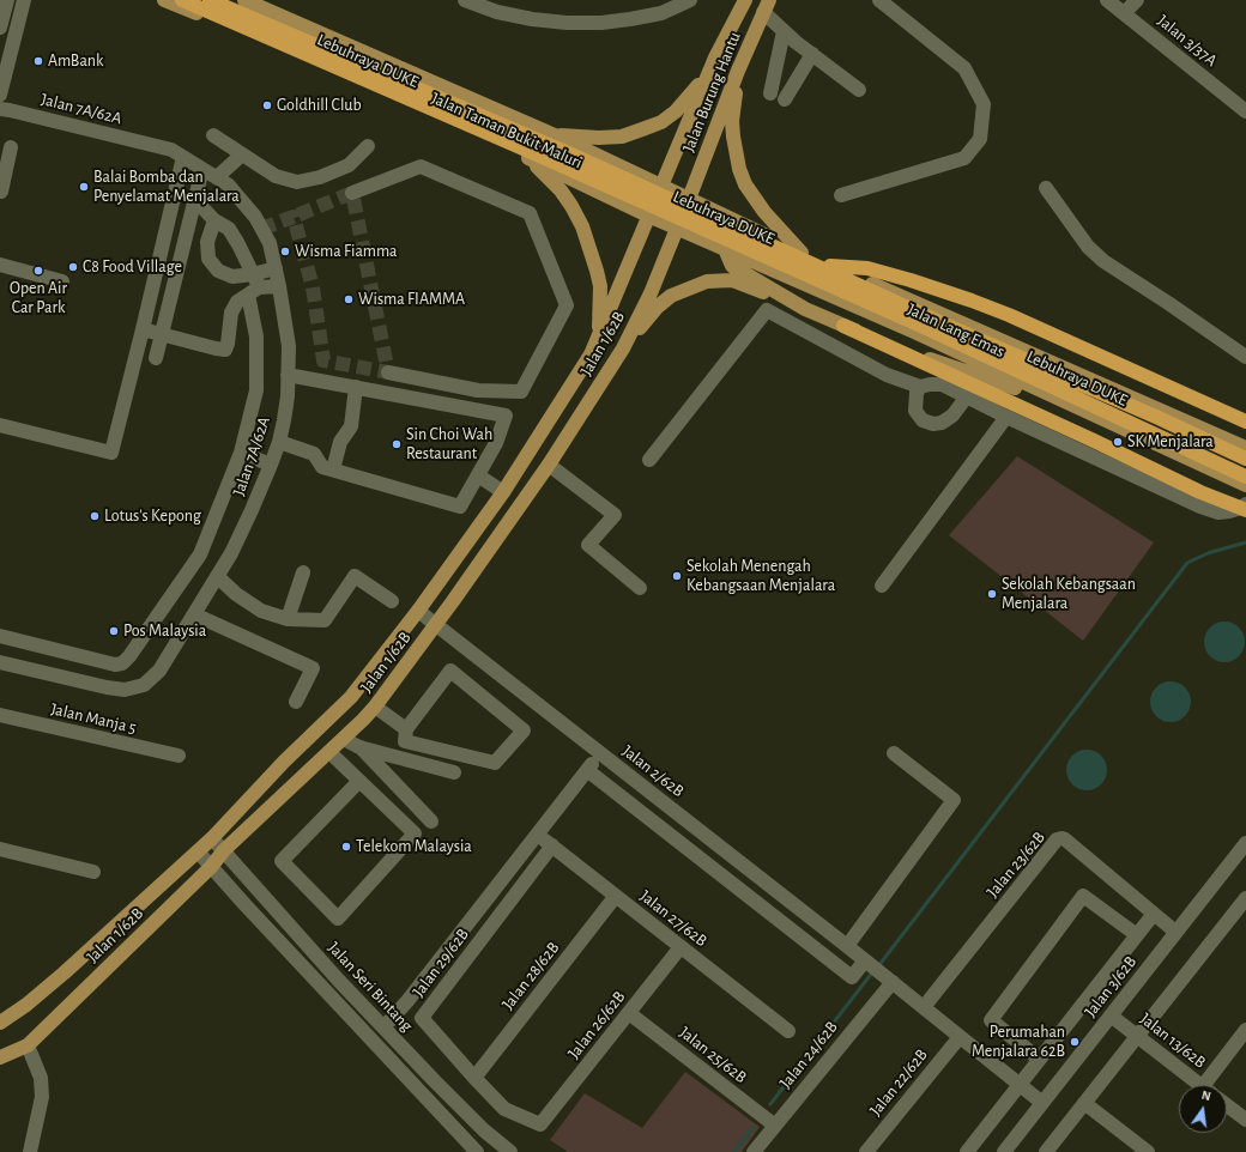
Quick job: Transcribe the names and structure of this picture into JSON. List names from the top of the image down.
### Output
{
  "streets": {
    "highway": ["Lebuhraya DUKE"],
    "main road": [
      "Jalan Burung Hantu",
      "Jalan Taman Bukit Maluri",
      "Jalan Lang Emas",
      "Jalan 1/62B"
    ],
    "street": [
      "Jalan 3/37A",
      "Jalan 7A/62A",
      "Jalan Manja 5",
      "Jalan 2/62B",
      "Jalan 23/62B",
      "Jalan 27/62B",
      "Jalan 29/62B",
      "Jalan 28/62B",
      "Jalan Seri Bintang",
      "Jalan 3/62B",
      "Jalan 26/62B",
      "Jalan 13/62B",
      "Jalan 25/62B",
      "Jalan 24/62B",
      "Jalan 22/62B"
    ]
  },
  "crossings": [
    ["Jalan Burung Hantu", "Jalan Taman Bukit Maluri"],
    ["Jalan Burung Hantu", "Jalan 1/62B"],
    ["Jalan Taman Bukit Maluri", "Jalan Lang Emas"],
    ["Jalan Taman Bukit Maluri", "Jalan 1/62B"],
    ["Jalan Lang Emas", "Jalan 1/62B"],
    ["Jalan 1/62B", "Jalan 2/62B"],
    ["Jalan 1/62B", "Jalan Seri Bintang"],
    ["Jalan 2/62B", "Jalan 23/62B"],
    ["Jalan 2/62B", "Jalan 29/62B"],
    ["Jalan 2/62B", "Jalan 3/62B"],
    ["Jalan 2/62B", "Jalan 24/62B"],
    ["Jalan 2/62B", "Jalan 22/62B"],
    ["Jalan 23/62B", "Jalan 3/62B"],
    ["Jalan 27/62B", "Jalan 29/62B"],
    ["Jalan 27/62B", "Jalan 28/62B"],
    ["Jalan 27/62B", "Jalan 26/62B"],
    ["Jalan 29/62B", "Jalan 28/62B"],
    ["Jalan 29/62B", "Jalan Seri Bintang"],
    ["Jalan 29/62B", "Jalan 26/62B"],
    ["Jalan 3/62B", "Jalan 13/62B"],
    ["Jalan 26/62B", "Jalan 25/62B"],
    ["Jalan 25/62B", "Jalan 24/62B"]
  ],
  "places": [
    "AmBank",
    "Goldhill Club",
    "Balai Bomba dan Penyelamat Menjalara",
    "Wisma Fiamma",
    "C8 Food Village",
    "Open Air Car Park",
    "Wisma FIAMMA",
    "SK Menjalara",
    "Sin Choi Wah Restaurant",
    "Lotus's Kepong",
    "Sekolah Menengah Kebangsaan Menjalara",
    "Sekolah Kebangsaan Menjalara",
    "Pos Malaysia",
    "Telekom Malaysia",
    "Perumahan Menjalara 62B"
  ],
  "north": "top"
}
